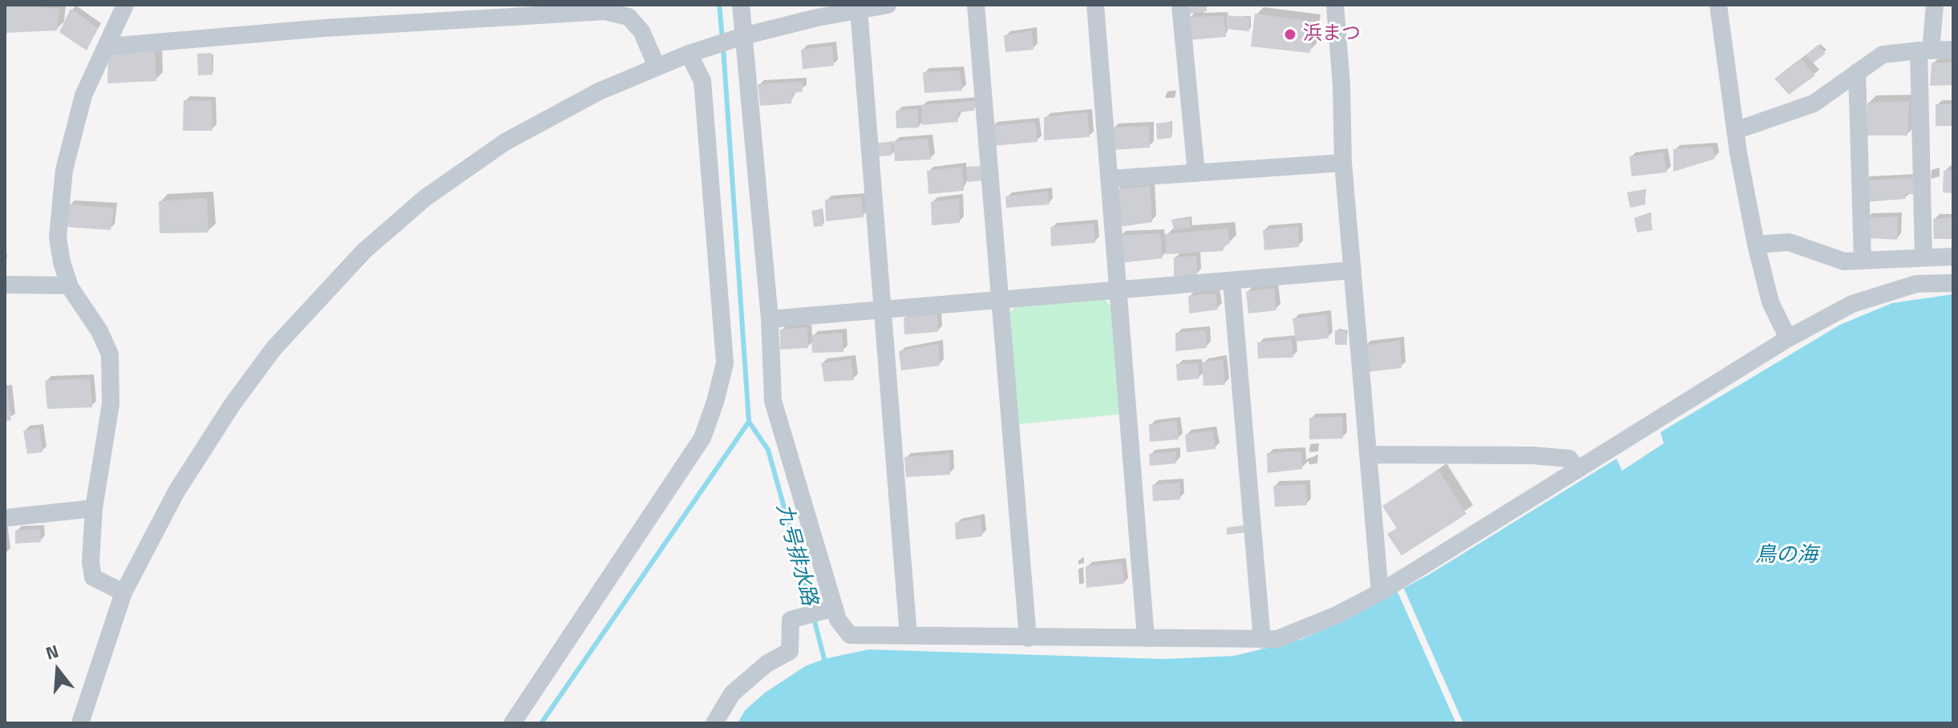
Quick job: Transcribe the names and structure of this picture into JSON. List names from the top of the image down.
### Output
{
  "water": ["九号排水路", "鳥の海"],
  "places": ["浜まつ"],
  "north": "top"
}
